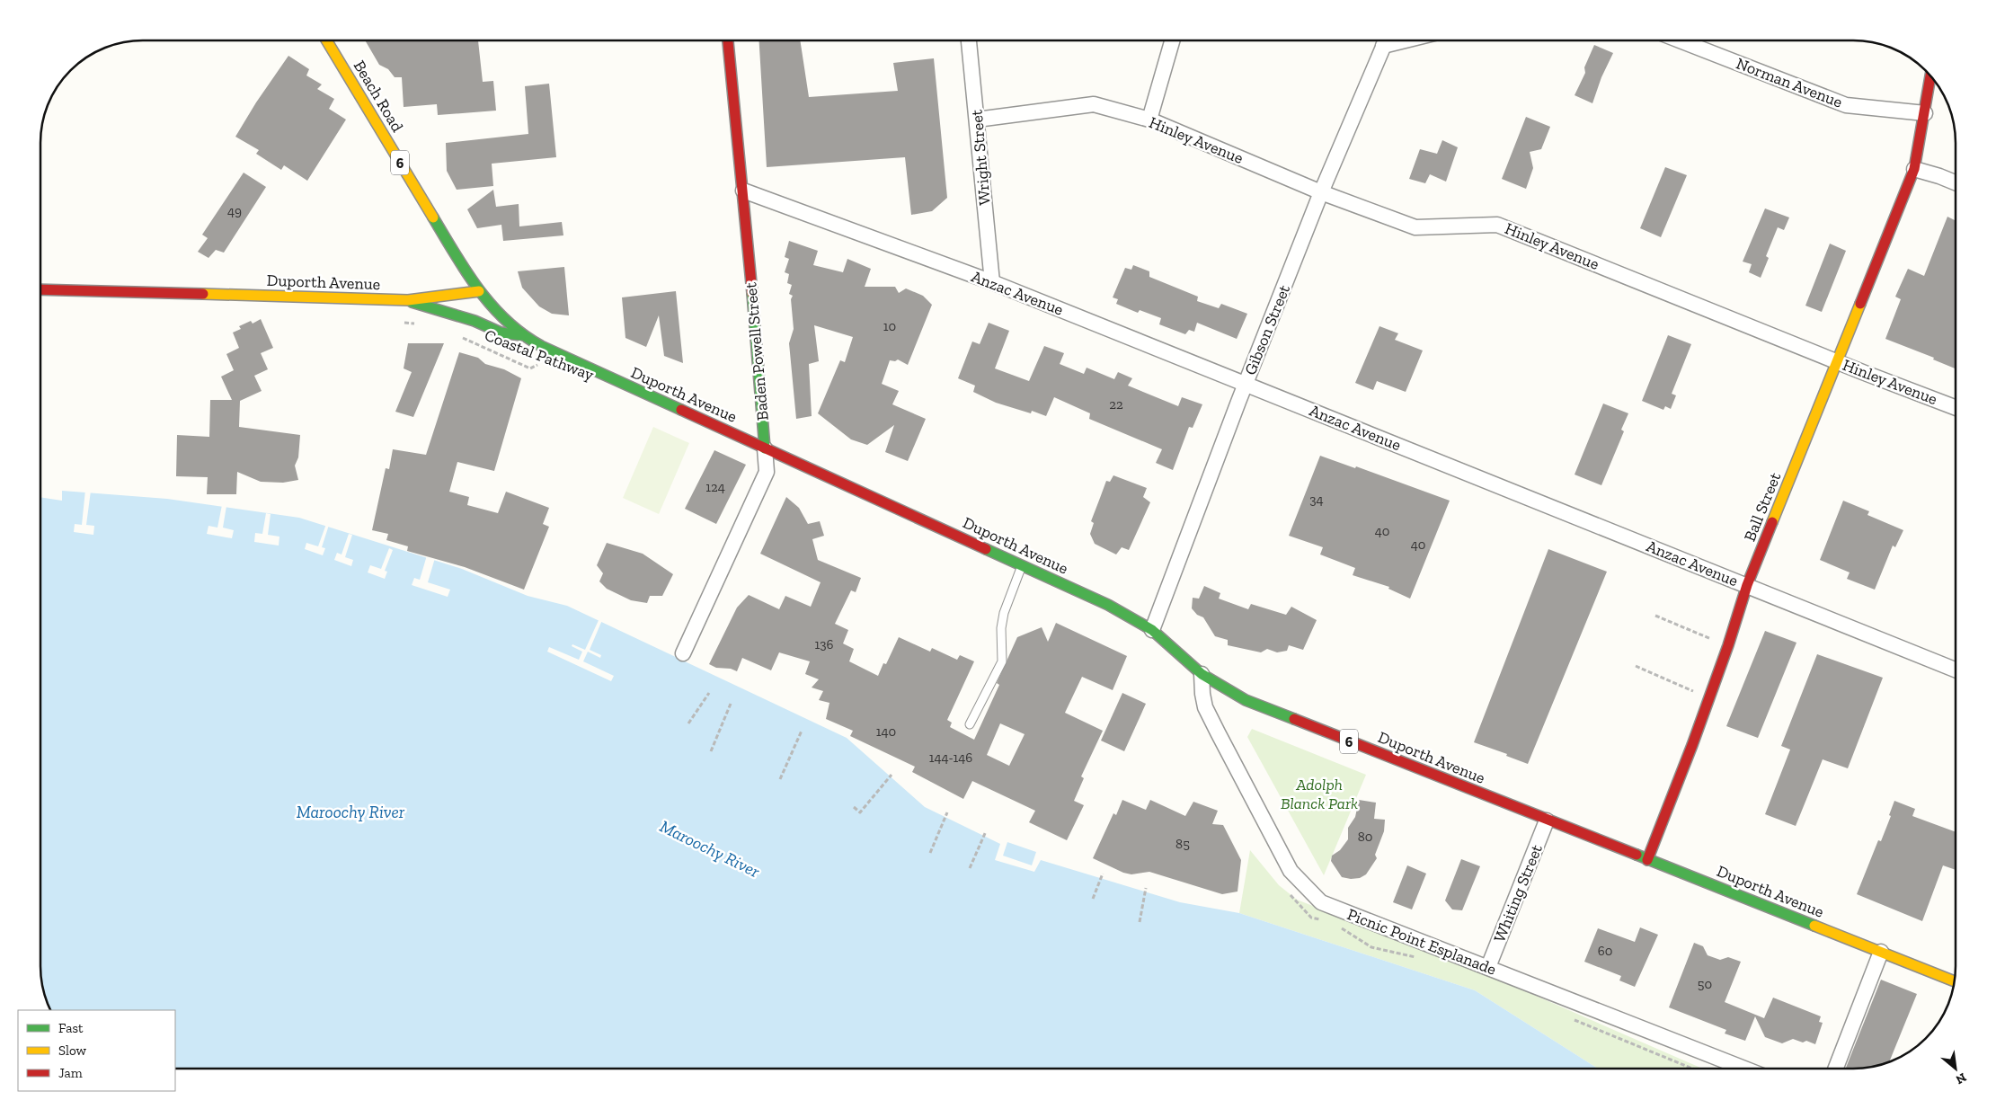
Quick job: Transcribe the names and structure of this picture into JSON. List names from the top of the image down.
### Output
{
  "streets": {
    "main road": [
      "Beach Road",
      "6",
      "Duporth Avenue",
      "Baden Powell Street",
      "Ball Street"
    ],
    "street": [
      "Norman Avenue",
      "Hinley Avenue",
      "Wright Street",
      "Anzac Avenue",
      "Gibson Street",
      "Whiting Street",
      "Picnic Point Esplanade"
    ],
    "path": ["Coastal Pathway"]
  },
  "crossings": [
    ["Norman Avenue", "Ball Street"],
    ["Beach Road", "Duporth Avenue"],
    ["Hinley Avenue", "Wright Street"],
    ["Hinley Avenue", "Gibson Street"],
    ["Hinley Avenue", "Ball Street"],
    ["Wright Street", "Anzac Avenue"],
    ["Duporth Avenue", "Gibson Street"],
    ["Duporth Avenue", "Baden Powell Street"],
    ["Duporth Avenue", "Ball Street"],
    ["Duporth Avenue", "Whiting Street"],
    ["Duporth Avenue", "Picnic Point Esplanade"],
    ["Anzac Avenue", "Gibson Street"],
    ["Anzac Avenue", "Baden Powell Street"],
    ["Anzac Avenue", "Ball Street"],
    ["Whiting Street", "Picnic Point Esplanade"]
  ],
  "water": ["Maroochy River"],
  "parks": ["Adolph Blanck Park"],
  "house_numbers": [
    "49",
    "10",
    "22",
    "124",
    "34",
    "40",
    "40",
    "136",
    "140",
    "144-146",
    "80",
    "85",
    "60",
    "50"
  ],
  "legend": ["Fast", "Slow", "Jam"],
  "north": "bottom right"
}
